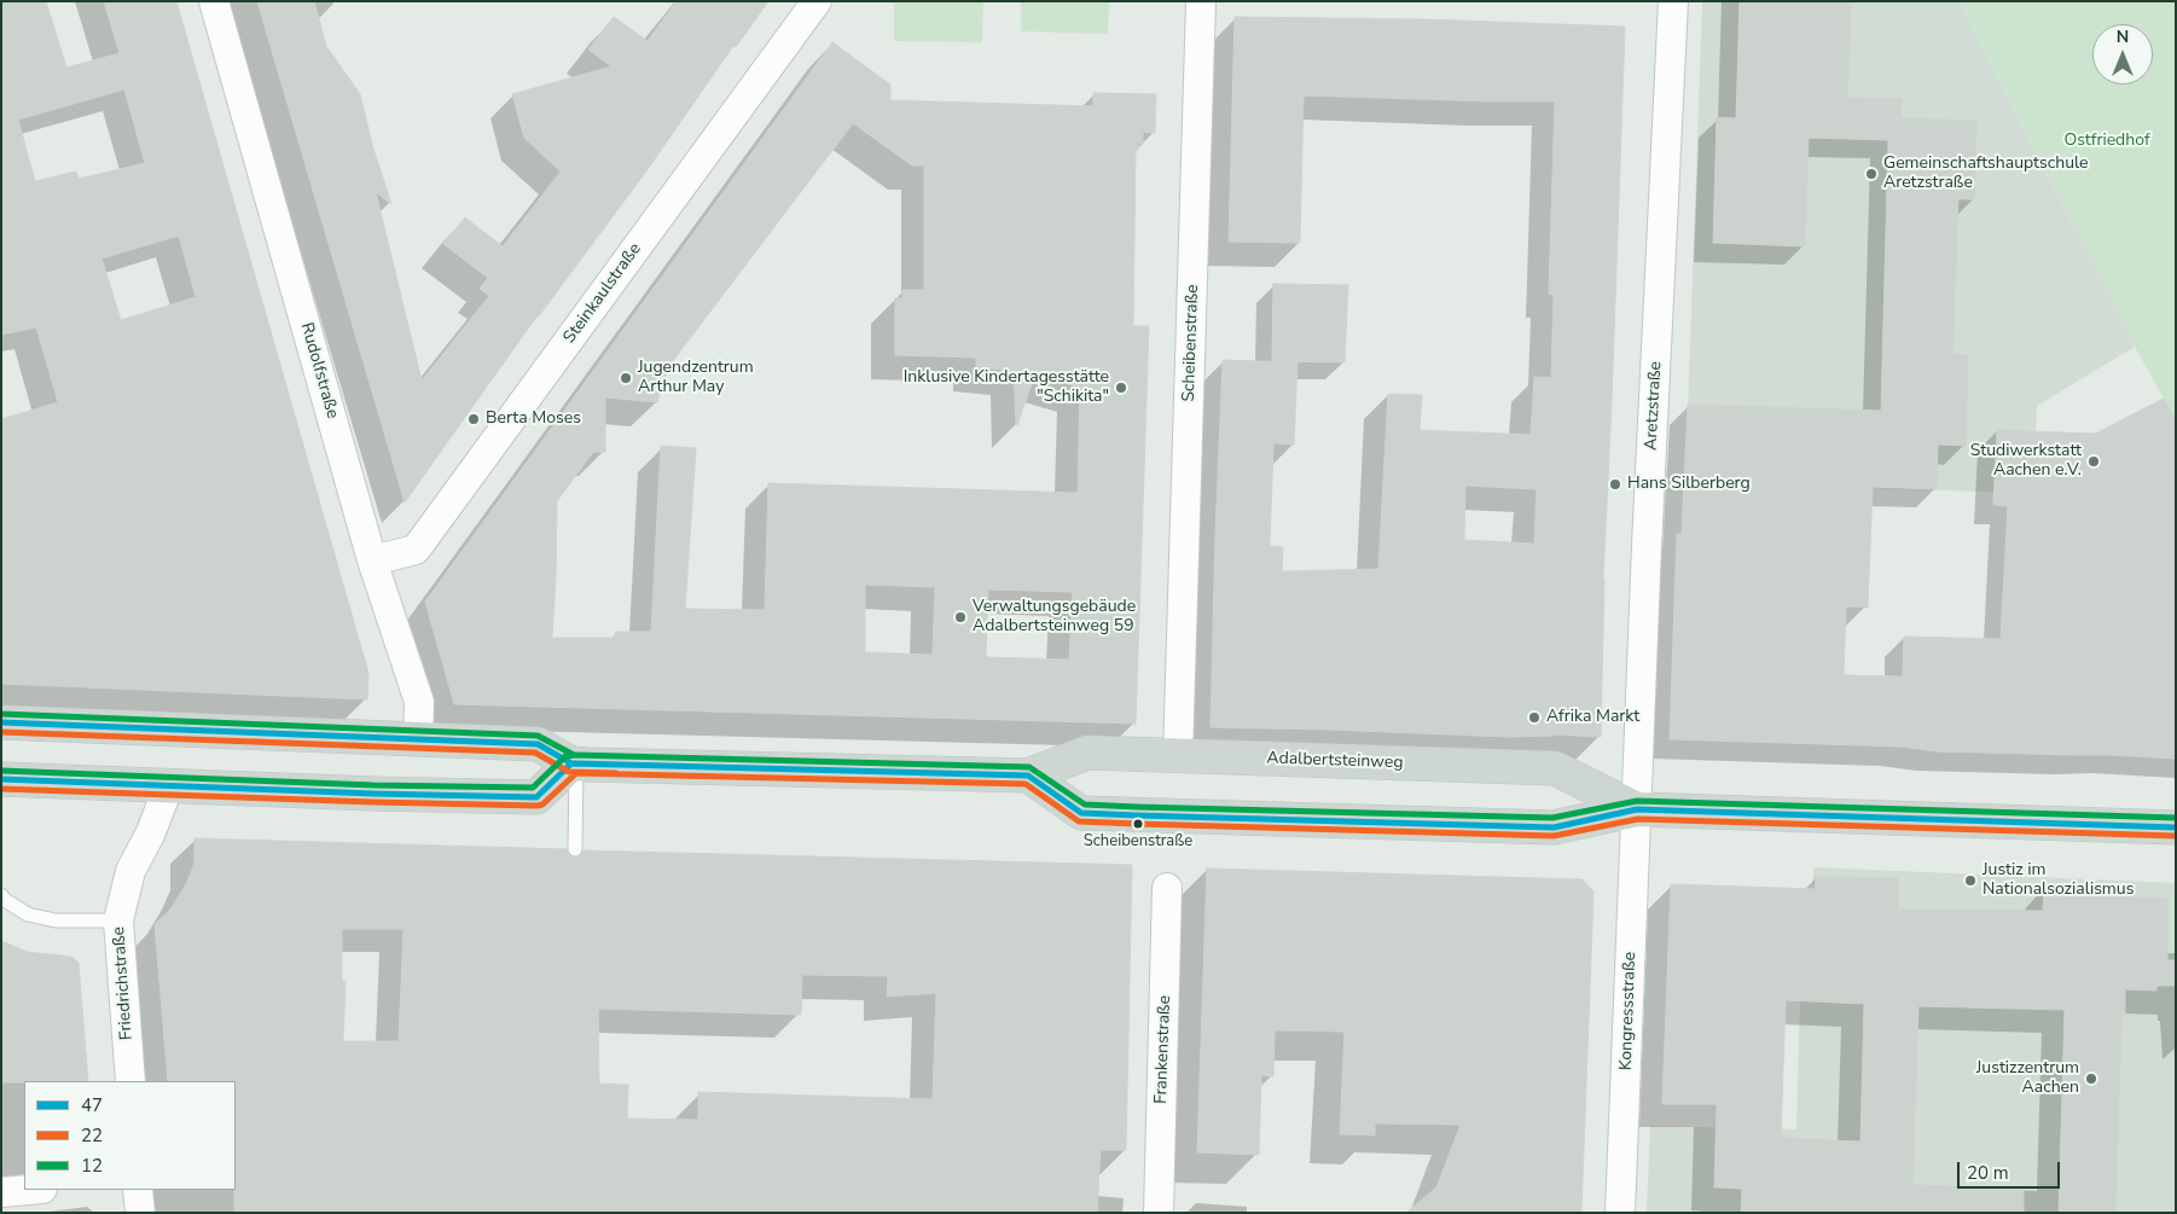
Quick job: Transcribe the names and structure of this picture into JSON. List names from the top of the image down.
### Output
{
  "streets": {
    "main road": ["Adalbertsteinweg"],
    "street": [
      "Steinkaulstraße",
      "Scheibenstraße",
      "Rudolfstraße",
      "Aretzstraße",
      "Friedrichstraße",
      "Kongressstraße",
      "Frankenstraße"
    ]
  },
  "crossings": [
    ["Steinkaulstraße", "Rudolfstraße"],
    ["Scheibenstraße", "Adalbertsteinweg"],
    ["Rudolfstraße", "Adalbertsteinweg"],
    ["Aretzstraße", "Adalbertsteinweg"],
    ["Aretzstraße", "Kongressstraße"],
    ["Adalbertsteinweg", "Kongressstraße"]
  ],
  "parks": ["Ostfriedhof"],
  "places": [
    "Gemeinschaftshauptschule Aretzstraße",
    "Jugendzentrum Arthur May",
    "Inklusive Kindertagesstätte \"Schikita\"",
    "Berta Moses",
    "Studiwerkstatt Aachen e.V.",
    "Hans Silberberg",
    "Verwaltungsgebäude Adalbertsteinweg 59",
    "Afrika Markt",
    "Scheibenstraße",
    "Justiz im Nationalsozialismus",
    "Justizzentrum Aachen"
  ],
  "lines": ["transit line 12", "transit line 47", "transit line 22"],
  "legend": ["47", "22", "12"],
  "scale_bar": "20 m",
  "north": "top"
}
